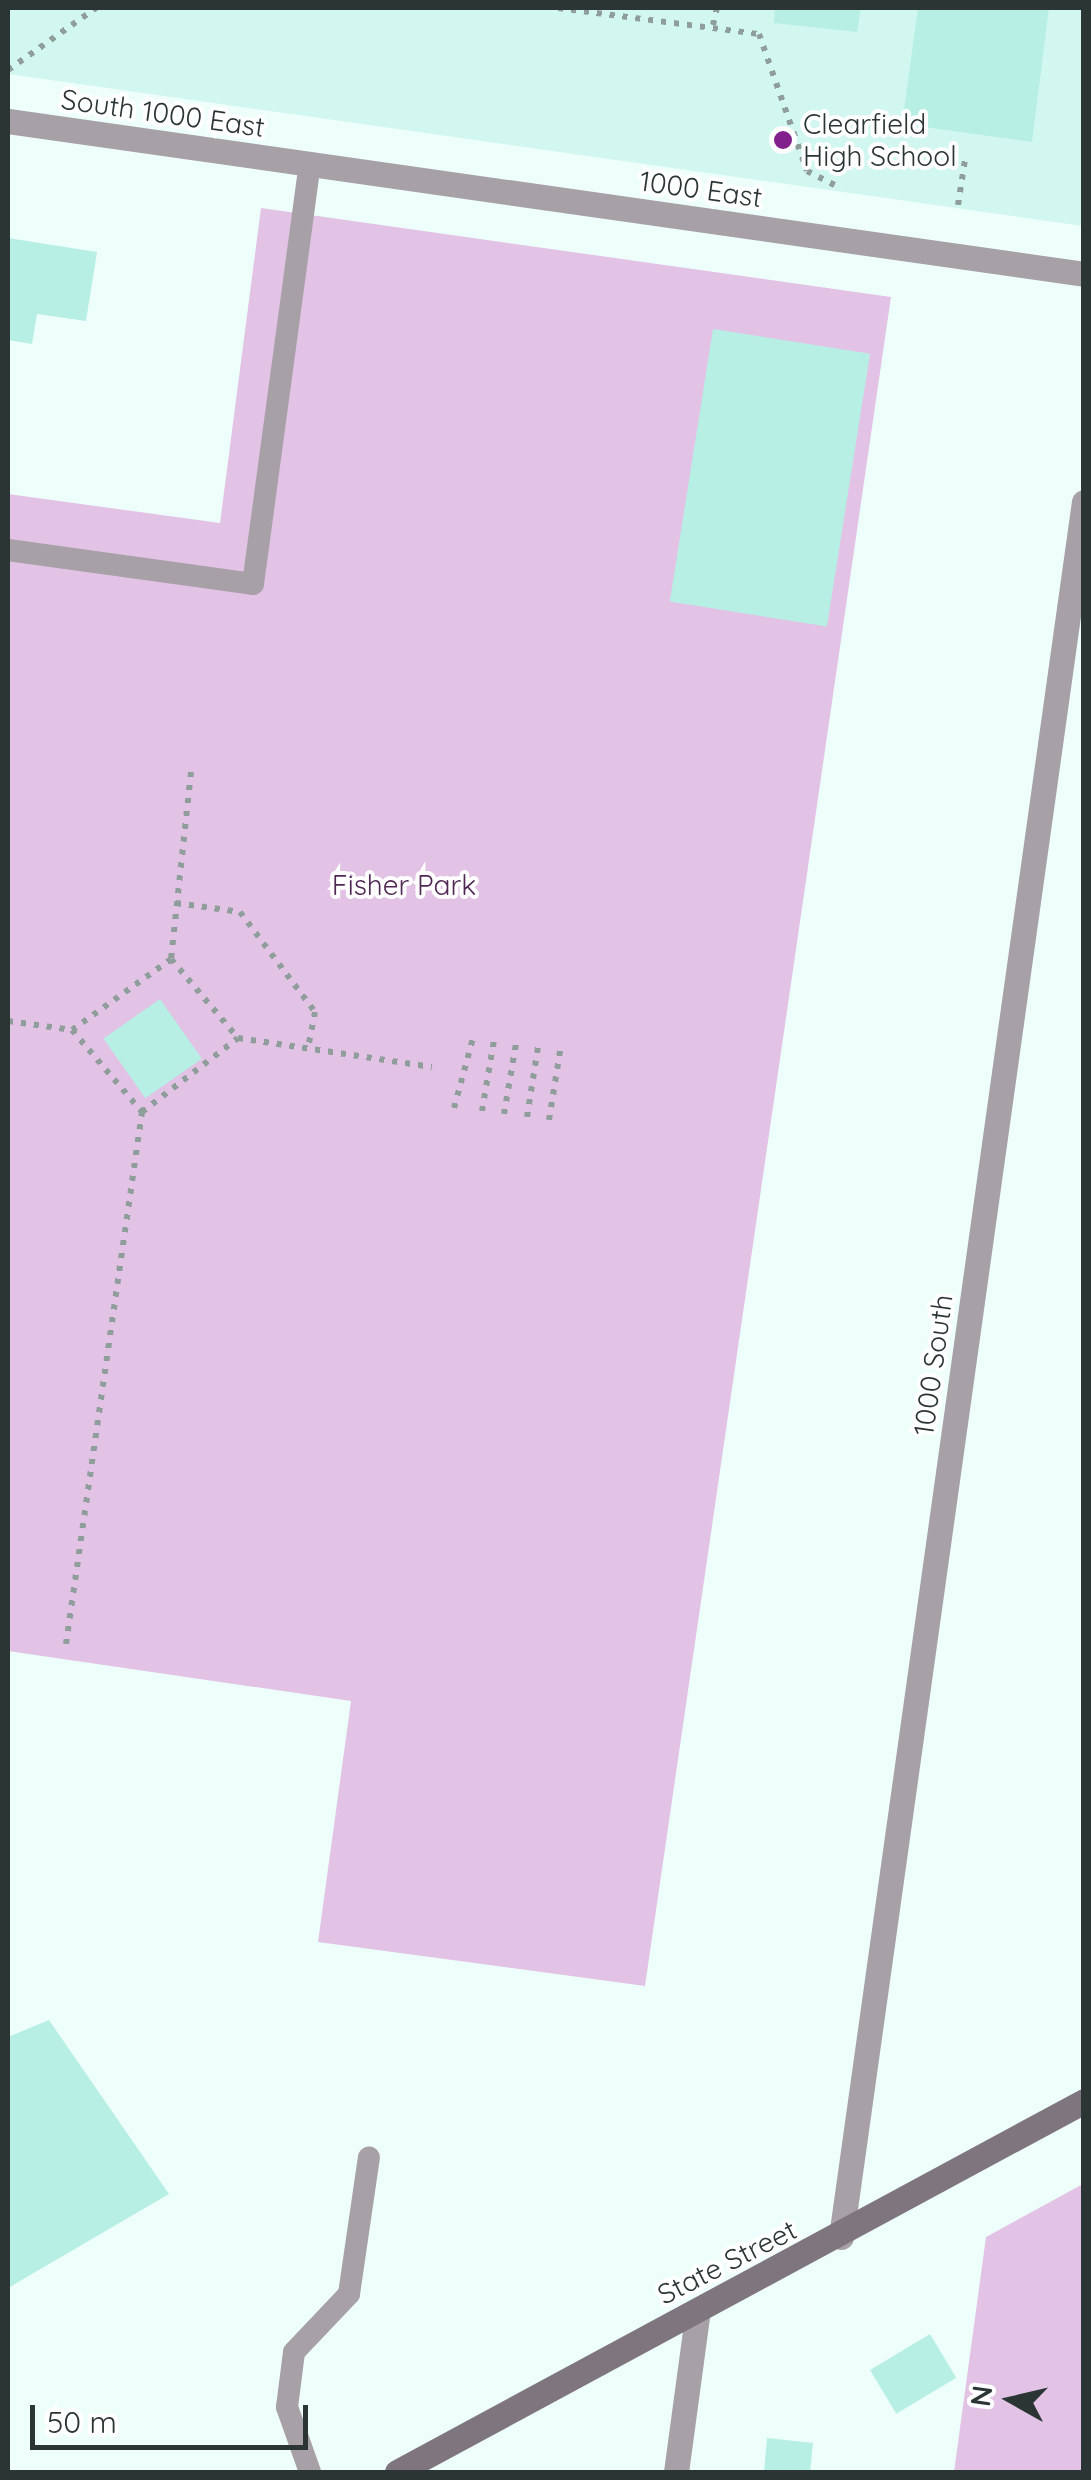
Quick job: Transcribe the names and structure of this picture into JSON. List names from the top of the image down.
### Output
{
  "streets": {
    "main road": ["State Street"],
    "street": ["South 1000 East", "1000 East", "1000 South"]
  },
  "crossings": [
    ["South 1000 East", "1000 East"],
    ["1000 South", "State Street"]
  ],
  "parks": ["Fisher Park"],
  "places": ["Clearfield High School"],
  "scale_bar": "50 m",
  "north": "left"
}
